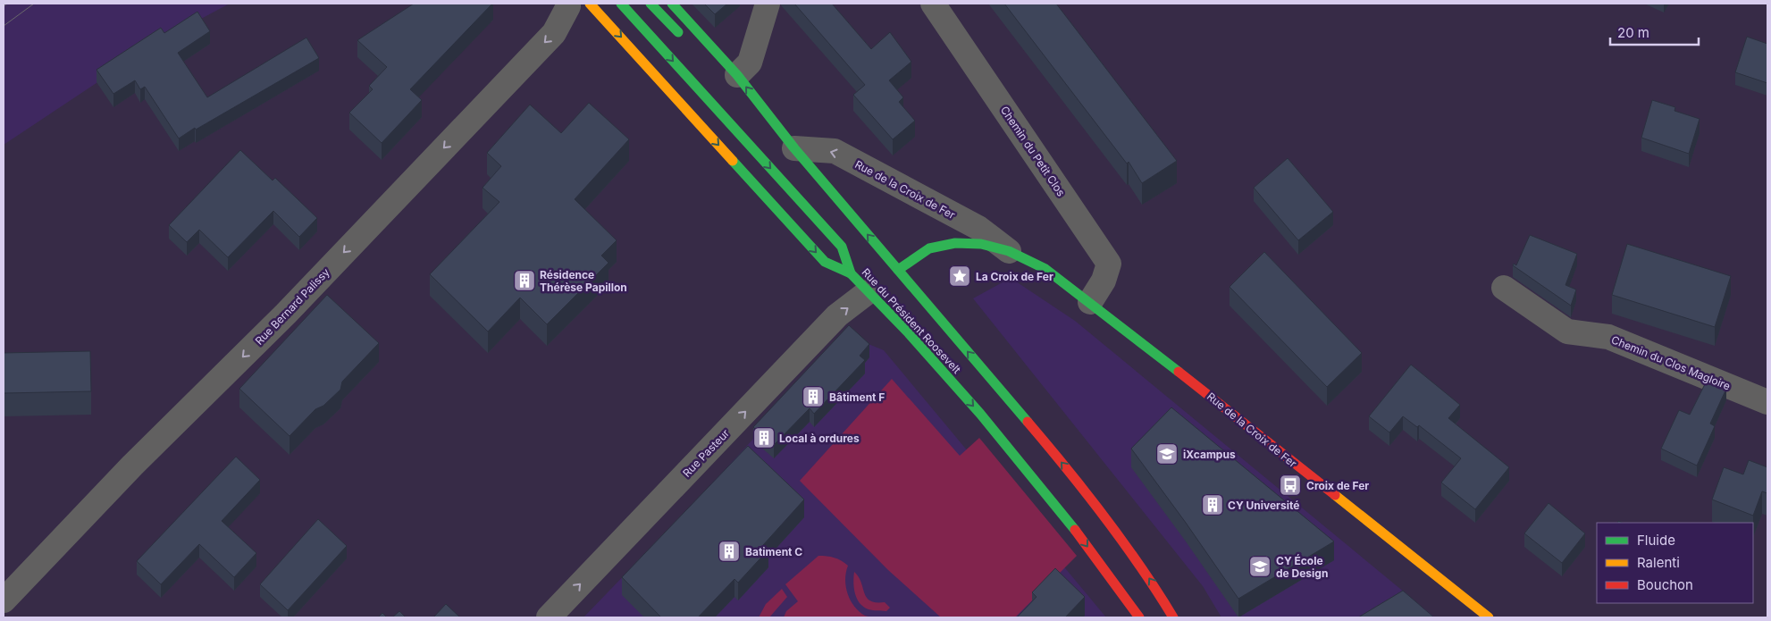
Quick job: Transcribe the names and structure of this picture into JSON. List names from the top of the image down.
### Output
{
  "streets": {
    "main road": ["Rue de la Croix de Fer", "Rue du Président Roosevelt"],
    "street": [
      "Chemin du Petit Clos",
      "Rue Bernard Palissy",
      "Chemin du Clos Magloire",
      "Rue Pasteur"
    ]
  },
  "crossings": [
    ["Chemin du Petit Clos", "Rue de la Croix de Fer"],
    ["Rue de la Croix de Fer", "Rue du Président Roosevelt"],
    ["Rue du Président Roosevelt", "Rue Pasteur"]
  ],
  "one_way": ["Rue Bernard Palissy", "Rue Pasteur"],
  "places": {
    "place": ["La Croix de Fer"],
    "building": [
      "Résidence Thérèse Papillon",
      "Bâtiment F",
      "Local à ordures",
      "CY Université",
      "Batiment C"
    ],
    "school or university": ["iXcampus", "CY École de Design"],
    "bus stop": ["Croix de Fer"]
  },
  "legend": ["Fluide", "Ralenti", "Bouchon"],
  "scale_bar": "20 m"
}
